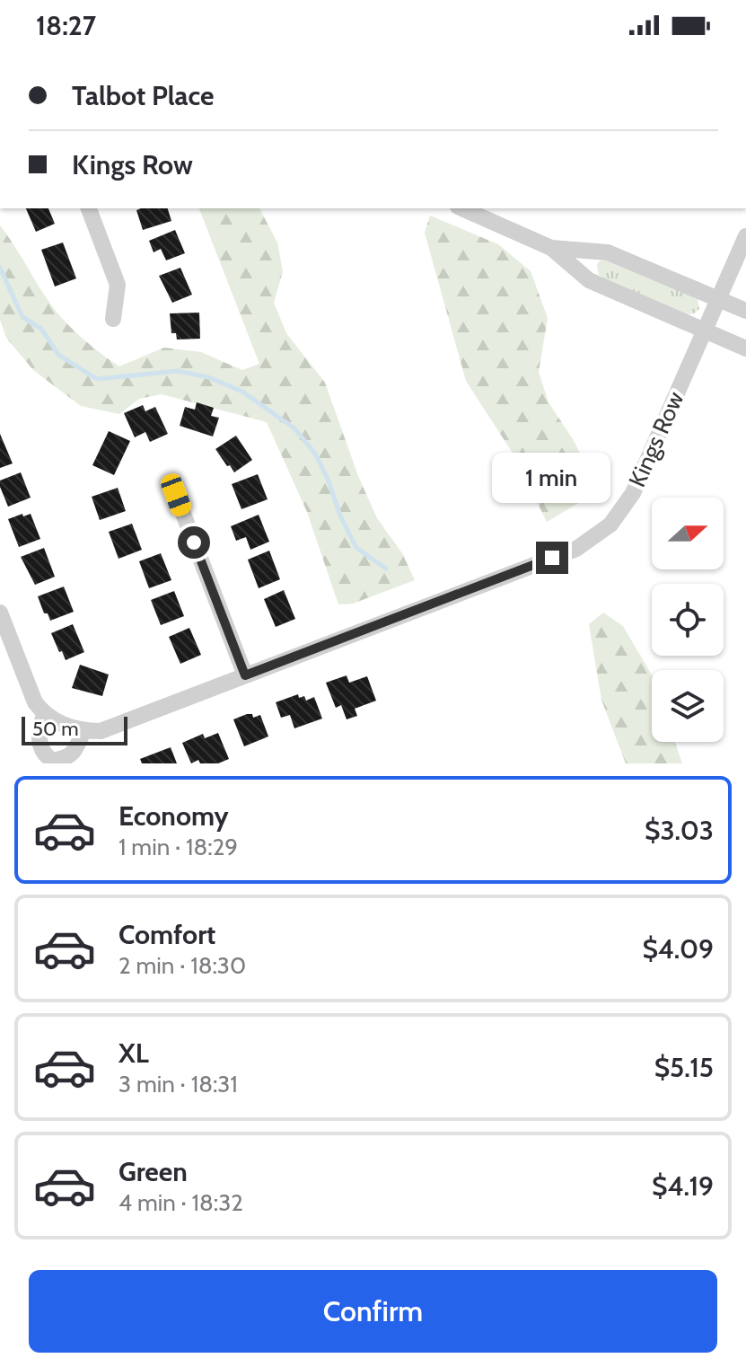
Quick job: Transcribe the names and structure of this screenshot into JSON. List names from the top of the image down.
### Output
{
  "streets": {
    "street": ["Kings Row"]
  },
  "scale_bar": "50 m",
  "north": "right",
  "page": {
    "status": "18:27",
    "banner": ["Talbot Place", "Kings Row"],
    "bubble": "1 min",
    "scale": "50 m",
    "list": [
      {
        "name": "Economy",
        "note": "1 min · 18:29",
        "value": "$3.03"
      },
      {
        "name": "Comfort",
        "note": "2 min · 18:30",
        "value": "$4.09"
      },
      {
        "name": "XL",
        "note": "3 min · 18:31",
        "value": "$5.15"
      },
      {
        "name": "Green",
        "note": "4 min · 18:32",
        "value": "$4.19"
      }
    ],
    "buttons": "Confirm"
  }
}
